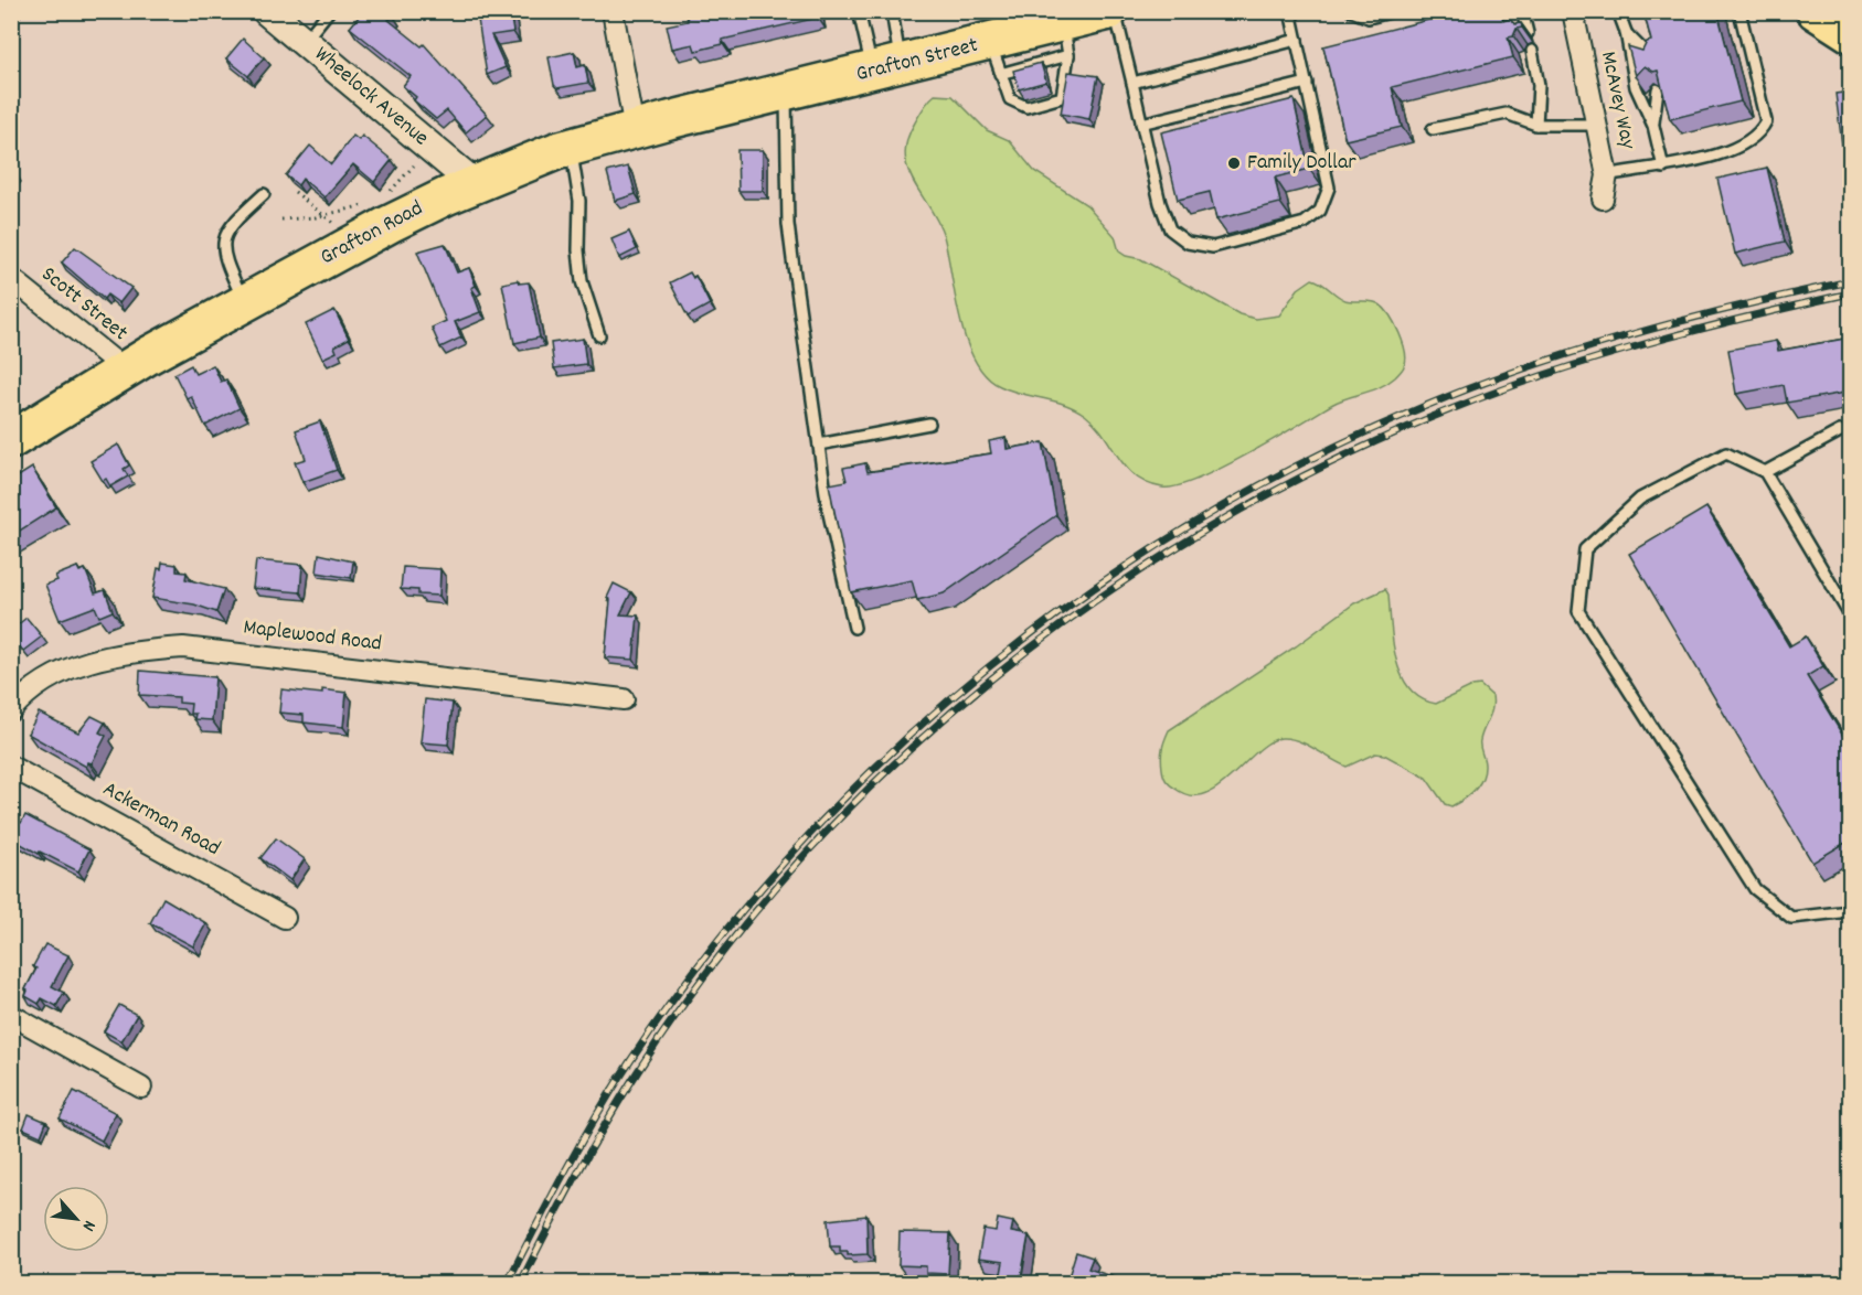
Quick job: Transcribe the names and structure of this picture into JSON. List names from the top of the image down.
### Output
{
  "streets": {
    "highway": ["Grafton Street", "Grafton Road"],
    "street": [
      "Wheelock Avenue",
      "McAvey Way",
      "Scott Street",
      "Maplewood Road",
      "Ackerman Road"
    ]
  },
  "crossings": [
    ["Grafton Street", "Grafton Road"],
    ["Wheelock Avenue", "Grafton Road"],
    ["Grafton Road", "Scott Street"]
  ],
  "places": ["Family Dollar"],
  "north": "bottom right"
}
